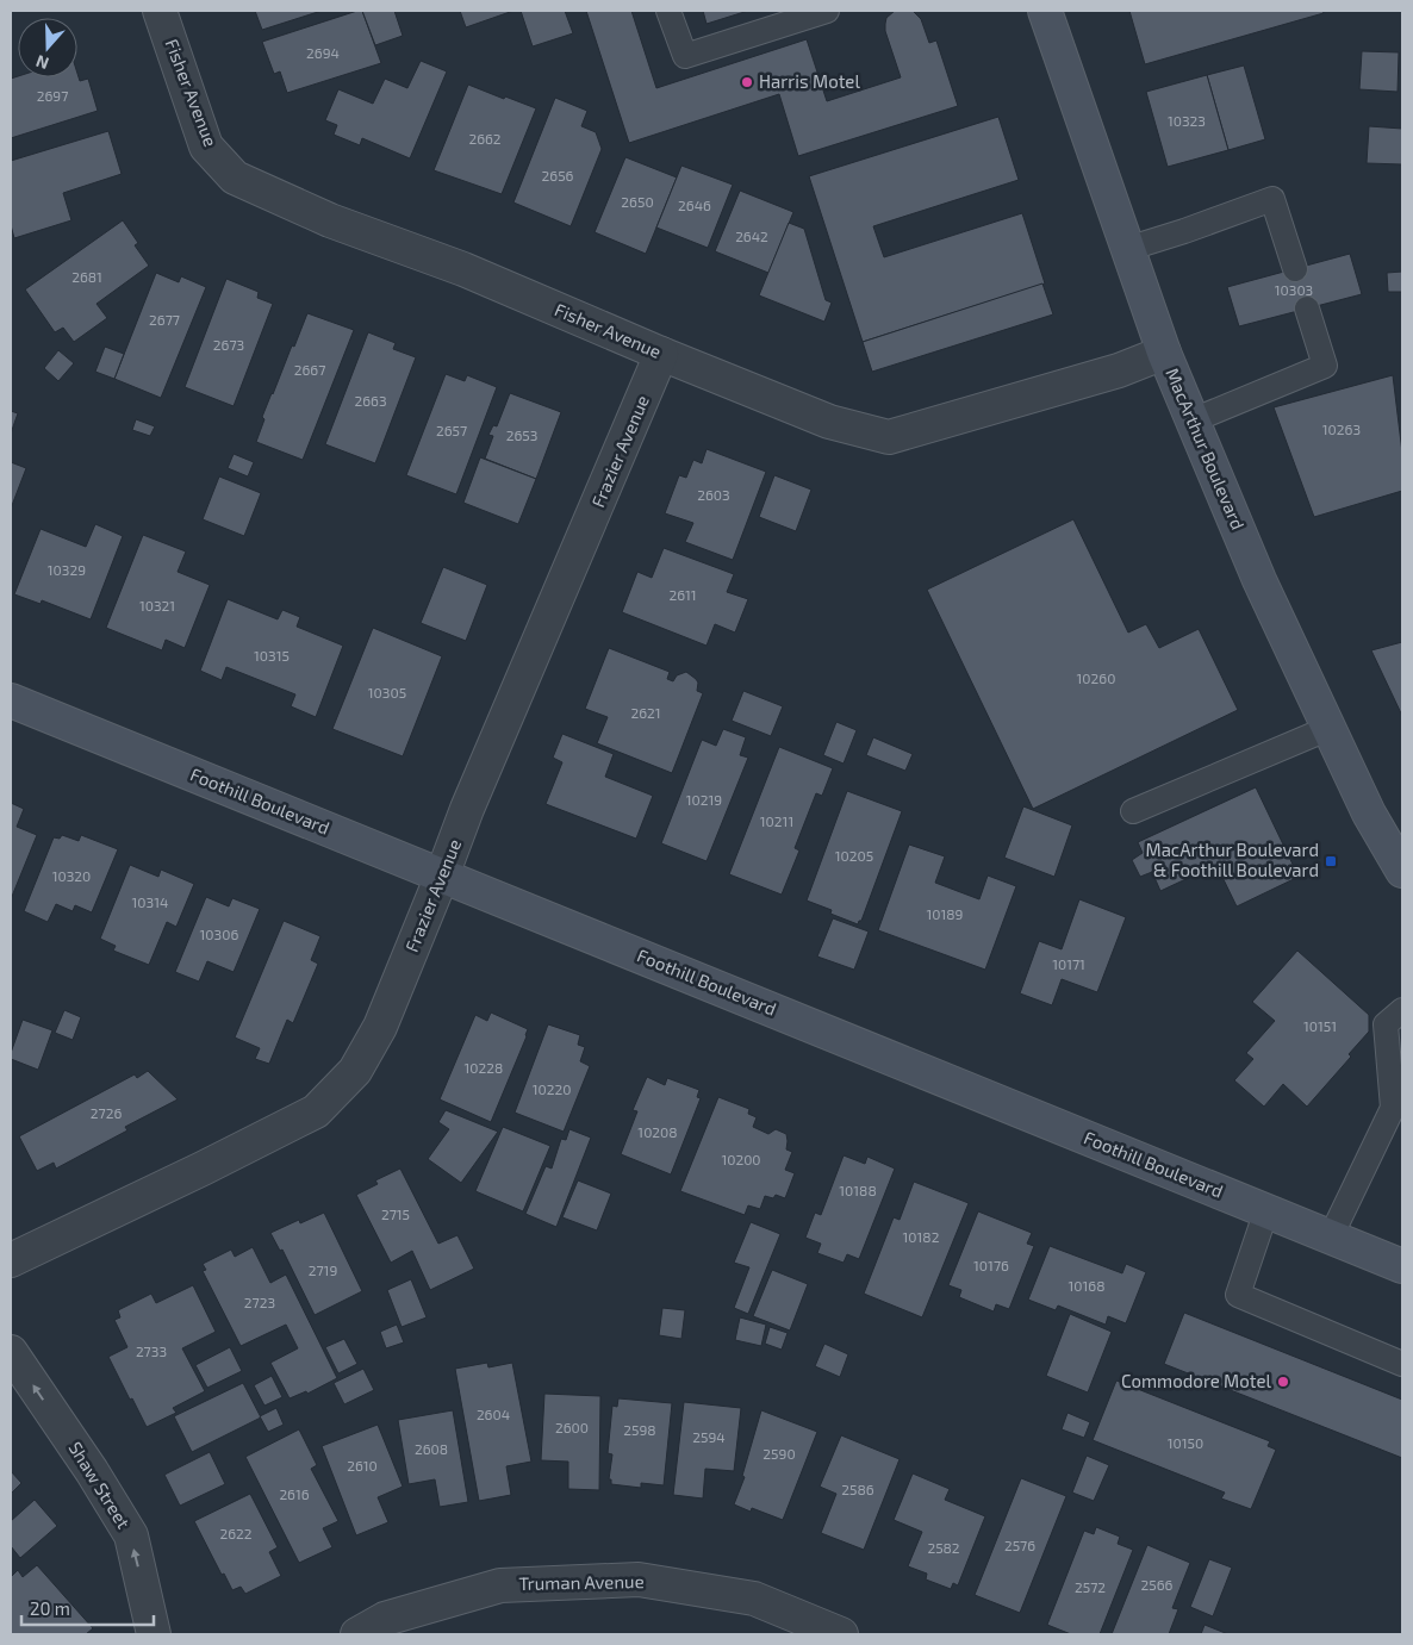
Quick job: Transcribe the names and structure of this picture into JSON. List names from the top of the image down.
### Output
{
  "streets": {
    "street": [
      "Fisher Avenue",
      "MacArthur Boulevard",
      "Frazier Avenue",
      "Foothill Boulevard",
      "Shaw Street",
      "Truman Avenue"
    ]
  },
  "crossings": [
    ["Fisher Avenue", "MacArthur Boulevard"],
    ["Fisher Avenue", "Frazier Avenue"],
    ["Frazier Avenue", "Foothill Boulevard"]
  ],
  "one_way": ["Shaw Street"],
  "places": {
    "other": ["Harris Motel", "Commodore Motel"],
    "transit": ["MacArthur Boulevard & Foothill Boulevard"]
  },
  "house_numbers": [
    "2694",
    "2697",
    "10323",
    "2662",
    "2656",
    "2650",
    "2646",
    "2642",
    "2681",
    "10303",
    "2677",
    "2673",
    "2667",
    "2663",
    "10263",
    "2657",
    "2653",
    "2603",
    "10329",
    "2611",
    "10321",
    "10315",
    "10260",
    "10305",
    "2621",
    "10219",
    "10211",
    "10205",
    "10320",
    "10314",
    "10189",
    "10306",
    "10171",
    "10151",
    "10228",
    "10220",
    "2726",
    "10208",
    "10200",
    "10188",
    "2715",
    "10182",
    "10176",
    "2719",
    "10168",
    "2723",
    "2733",
    "2604",
    "2600",
    "2598",
    "2594",
    "10150",
    "2608",
    "2590",
    "2610",
    "2586",
    "2616",
    "2622",
    "2576",
    "2582",
    "2566",
    "2572"
  ],
  "scale_bar": "20 m",
  "north": "bottom"
}
